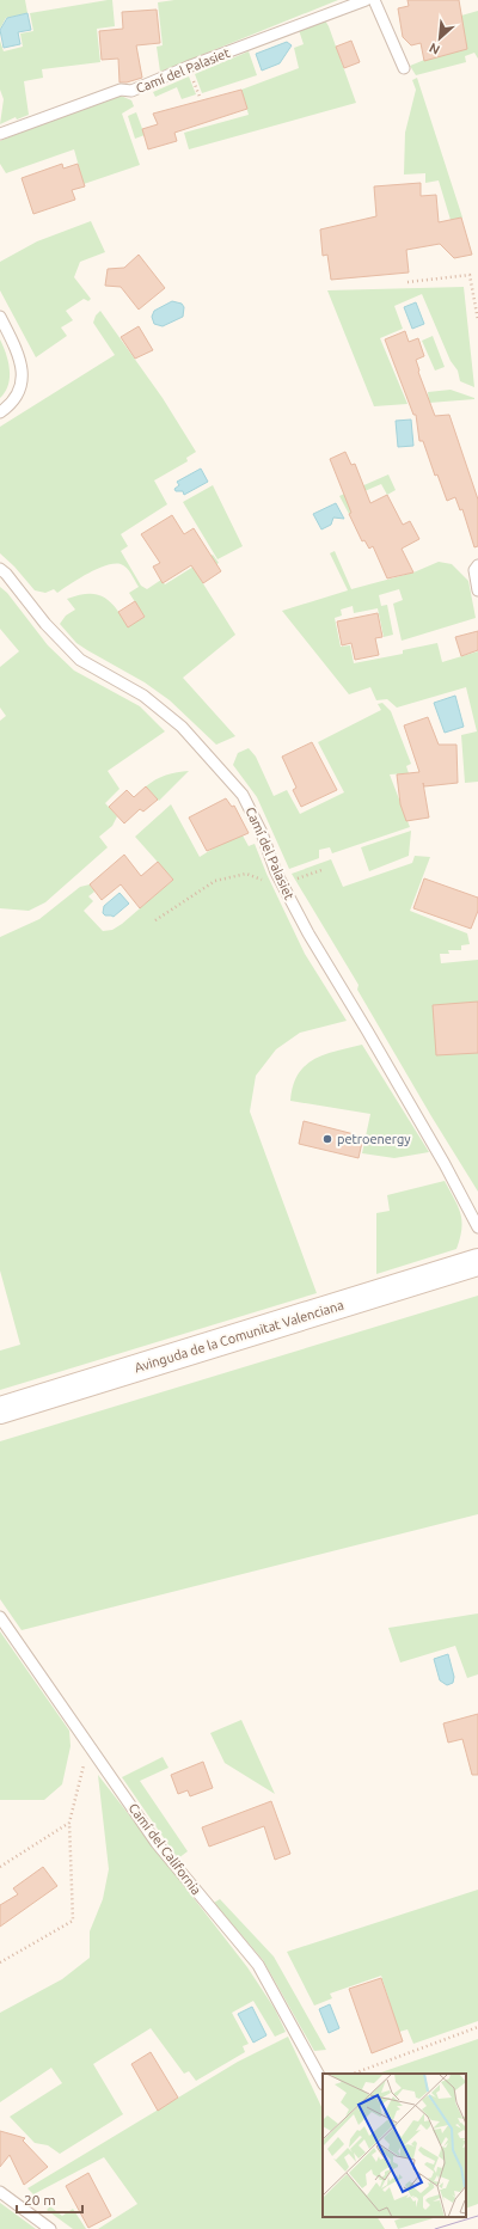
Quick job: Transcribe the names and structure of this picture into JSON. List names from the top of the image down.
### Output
{
  "streets": {
    "main road": ["Avinguda de la Comunitat Valenciana"],
    "lane": ["Camí del Palasiet", "Camí del California"]
  },
  "places": ["petroenergy"],
  "scale_bar": "20 m",
  "north": "bottom left"
}
